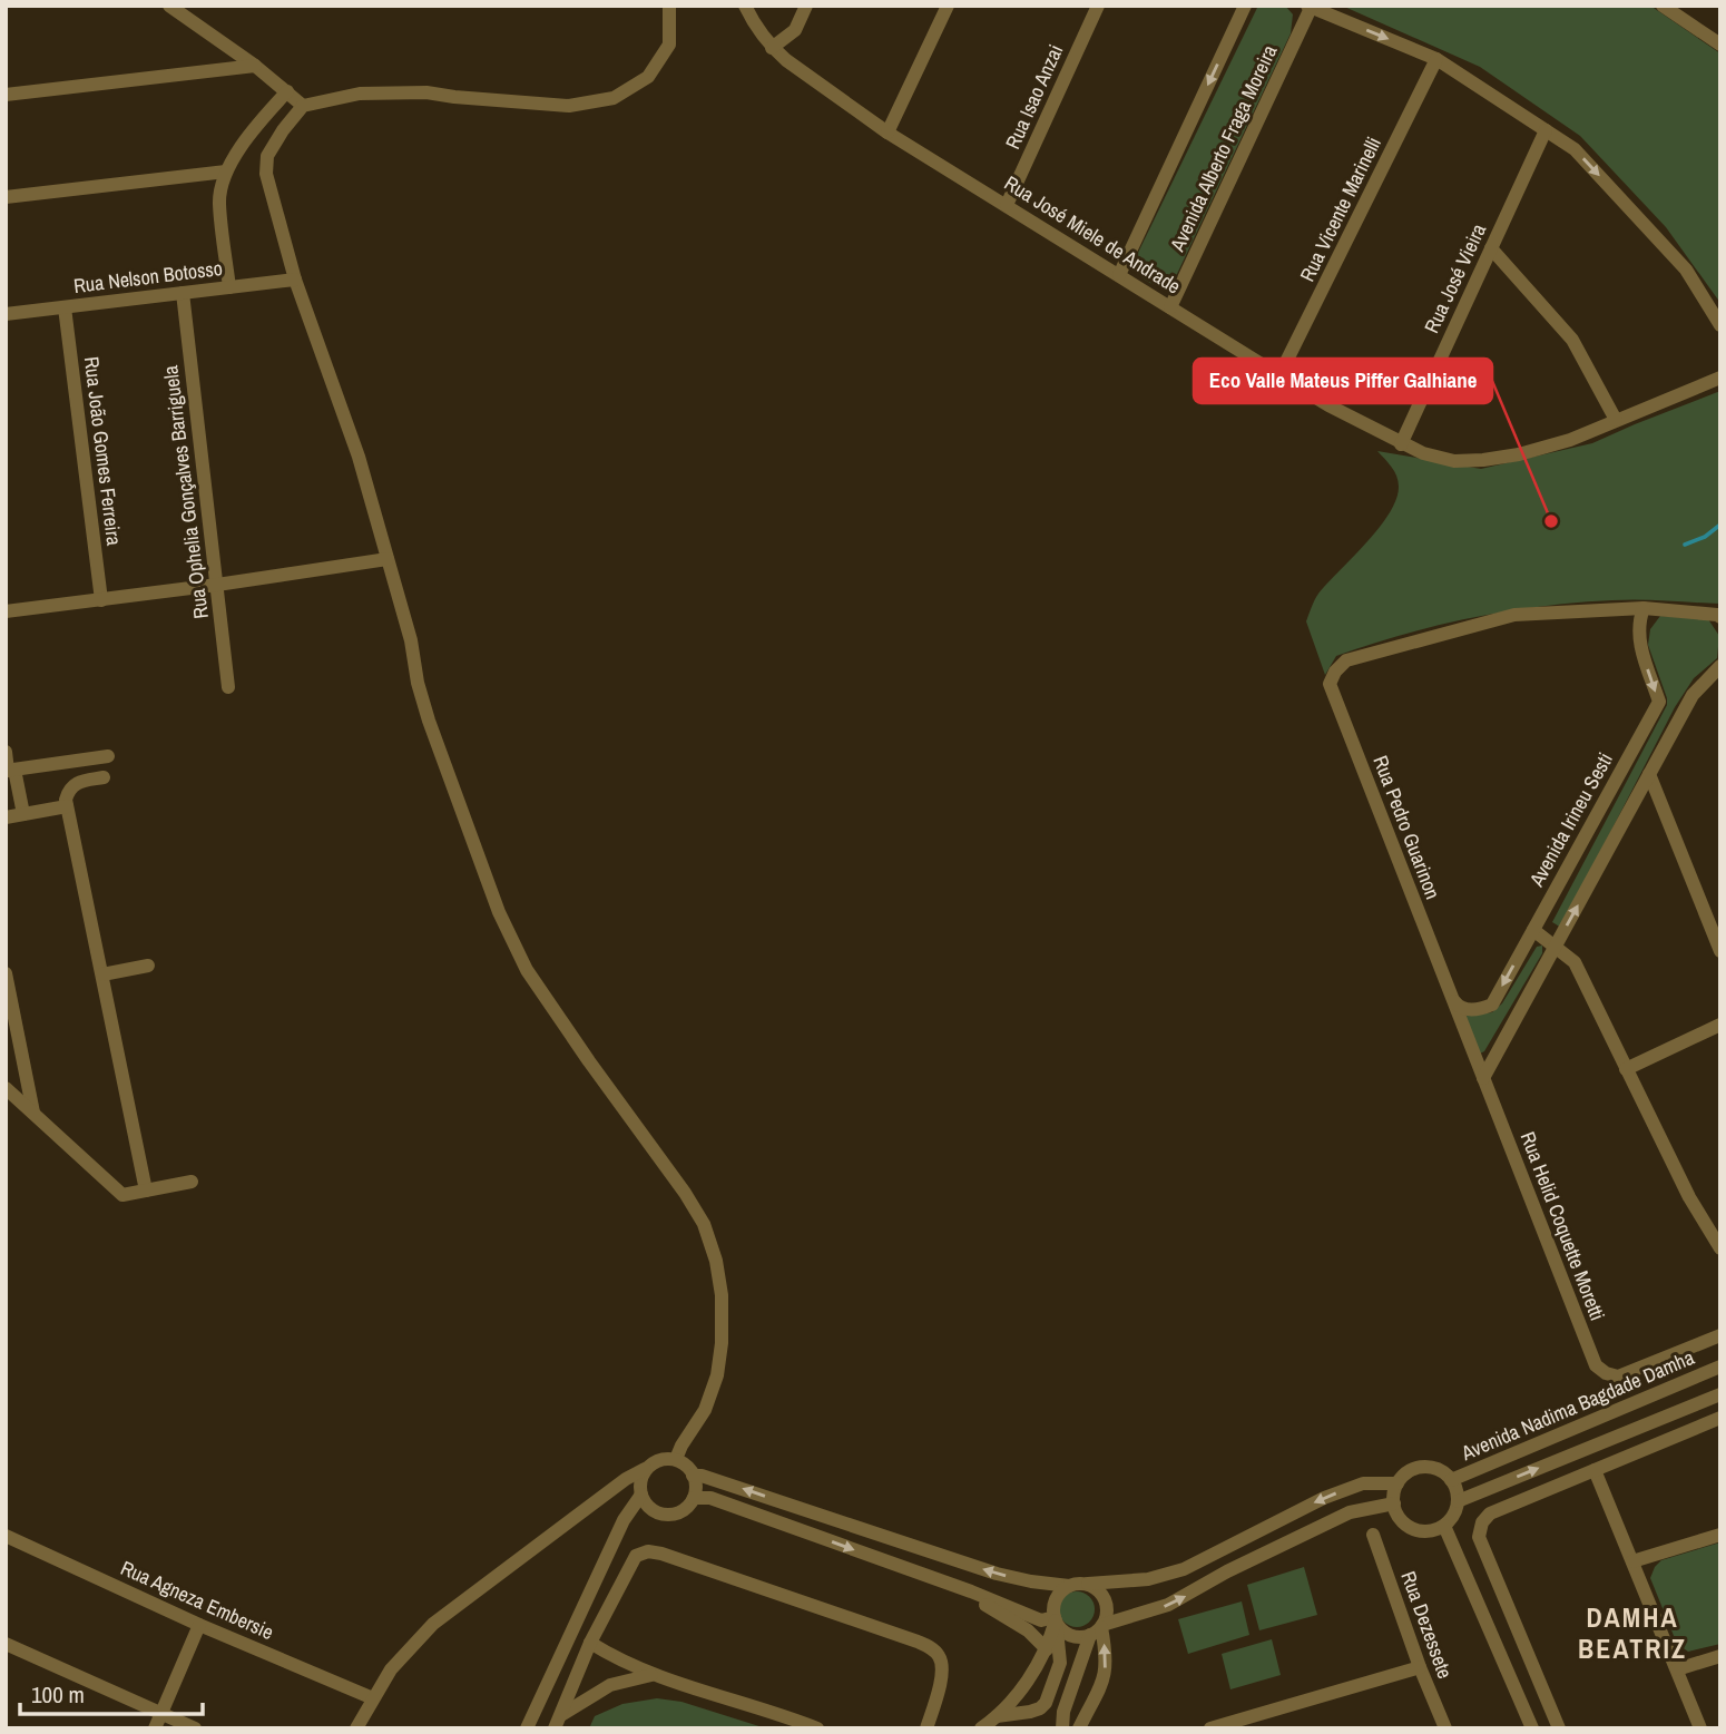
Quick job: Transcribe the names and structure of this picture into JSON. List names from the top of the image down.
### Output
{
  "streets": {
    "street": [
      "Rua Isao Anzai",
      "Avenida Alberto Fraga Moreira",
      "Rua Vicente Marinelli",
      "Rua José Miele de Andrade",
      "Rua Nelson Botosso",
      "Rua José Vieira",
      "Rua João Gomes Ferreira",
      "Rua Ophelia Gonçalves Barriguela",
      "Avenida Irineu Sesti",
      "Rua Pedro Guarinon",
      "Rua Helid Coquette Moretti",
      "Avenida Nadima Bagdade Damha",
      "Rua Agneza Embersie",
      "Rua Dezessete"
    ]
  },
  "crossings": [
    ["Rua Isao Anzai", "Rua José Miele de Andrade"],
    ["Avenida Alberto Fraga Moreira", "Rua José Miele de Andrade"],
    ["Rua Vicente Marinelli", "Rua José Miele de Andrade"],
    ["Rua José Miele de Andrade", "Rua José Vieira"],
    ["Rua Nelson Botosso", "Rua João Gomes Ferreira"],
    ["Rua Nelson Botosso", "Rua Ophelia Gonçalves Barriguela"],
    ["Avenida Irineu Sesti", "Rua Pedro Guarinon"],
    ["Rua Pedro Guarinon", "Rua Helid Coquette Moretti"]
  ],
  "districts": ["DAMHA BEATRIZ"],
  "places": ["Eco Valle Mateus Piffer Galhiane"],
  "scale_bar": "100 m"
}
